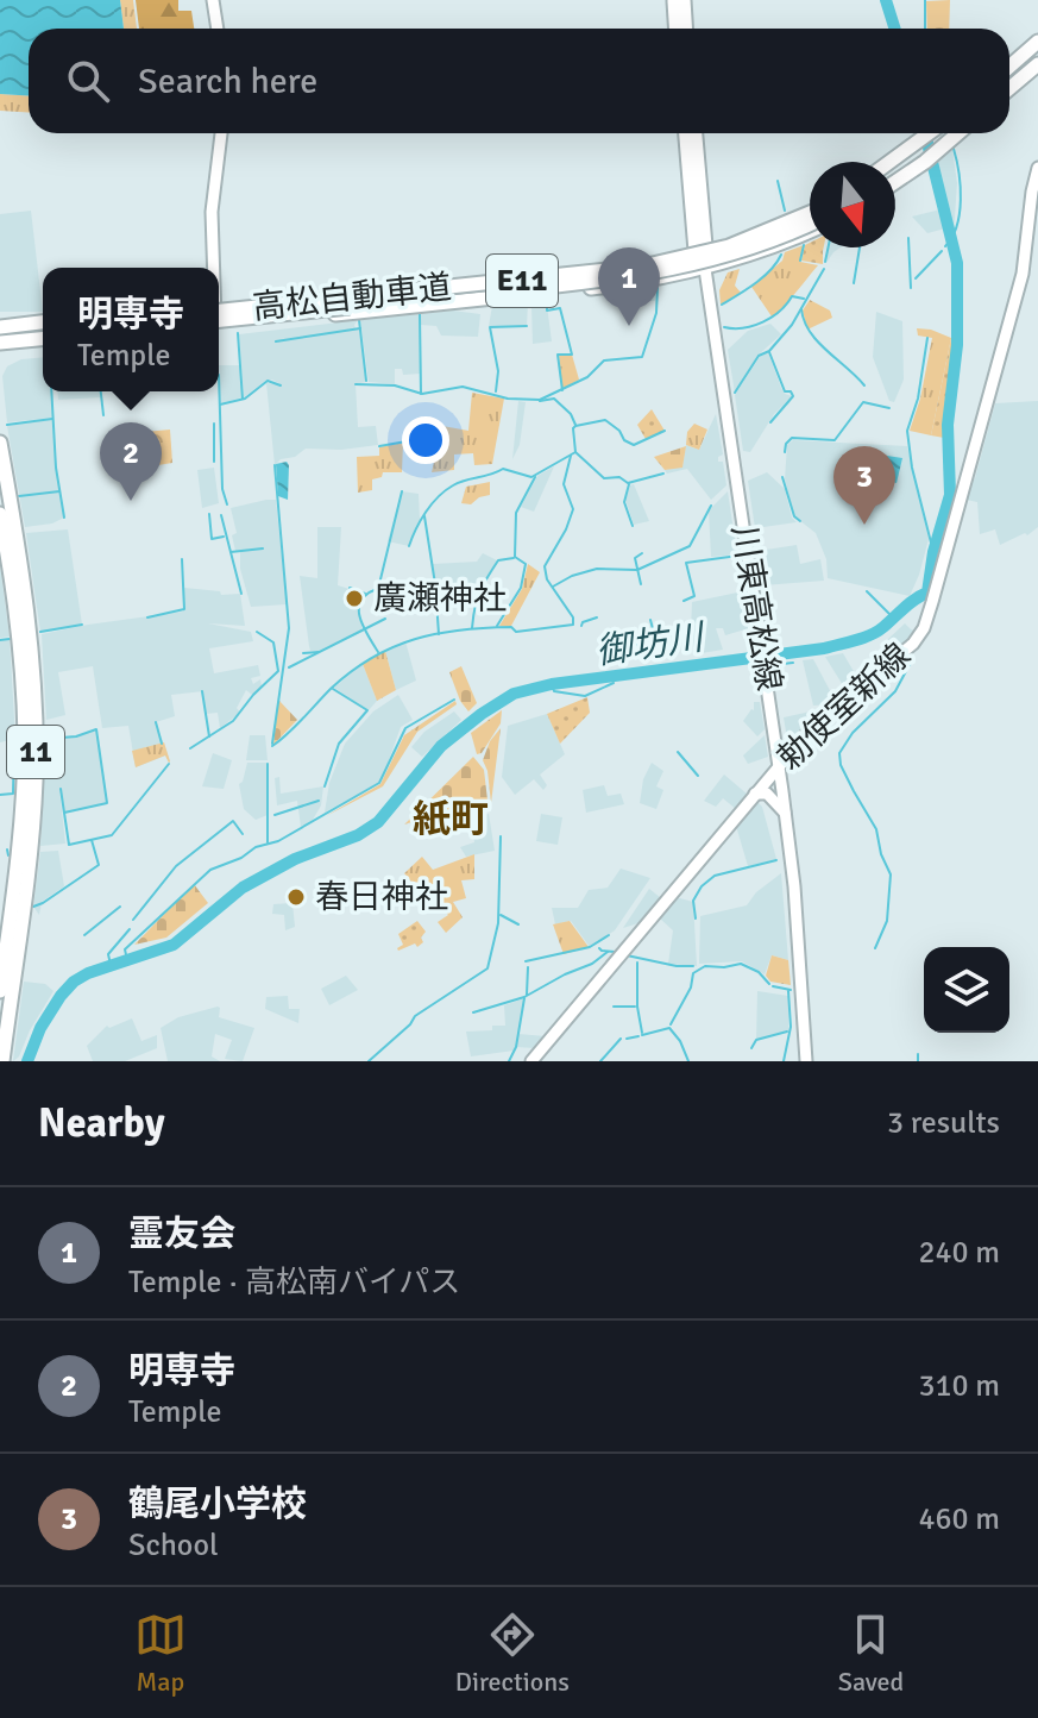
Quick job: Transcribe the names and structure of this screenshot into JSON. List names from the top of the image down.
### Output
{
  "streets": {
    "highway": ["E11", "高松自動車道", "11"],
    "main road": ["川東高松線", "勅使室新線"]
  },
  "crossings": [
    ["川東高松線", "勅使室新線"]
  ],
  "districts": ["紙町"],
  "water": ["御坊川"],
  "places": ["廣瀬神社", "春日神社"],
  "north": "bottom",
  "page": {
    "search": "Search here",
    "pins": ["1", "2", "3"],
    "popup": ["明専寺", "Temple"],
    "heading": ["Nearby", "3 results"],
    "list": [
      {
        "mark": "1",
        "name": "霊友会",
        "note": "Temple · 高松南バイパス",
        "value": "240 m"
      },
      {
        "mark": "2",
        "name": "明専寺",
        "note": "Temple",
        "value": "310 m"
      },
      {
        "mark": "3",
        "name": "鶴尾小学校",
        "note": "School",
        "value": "460 m"
      }
    ],
    "nav": ["Map", "Directions", "Saved"]
  }
}
